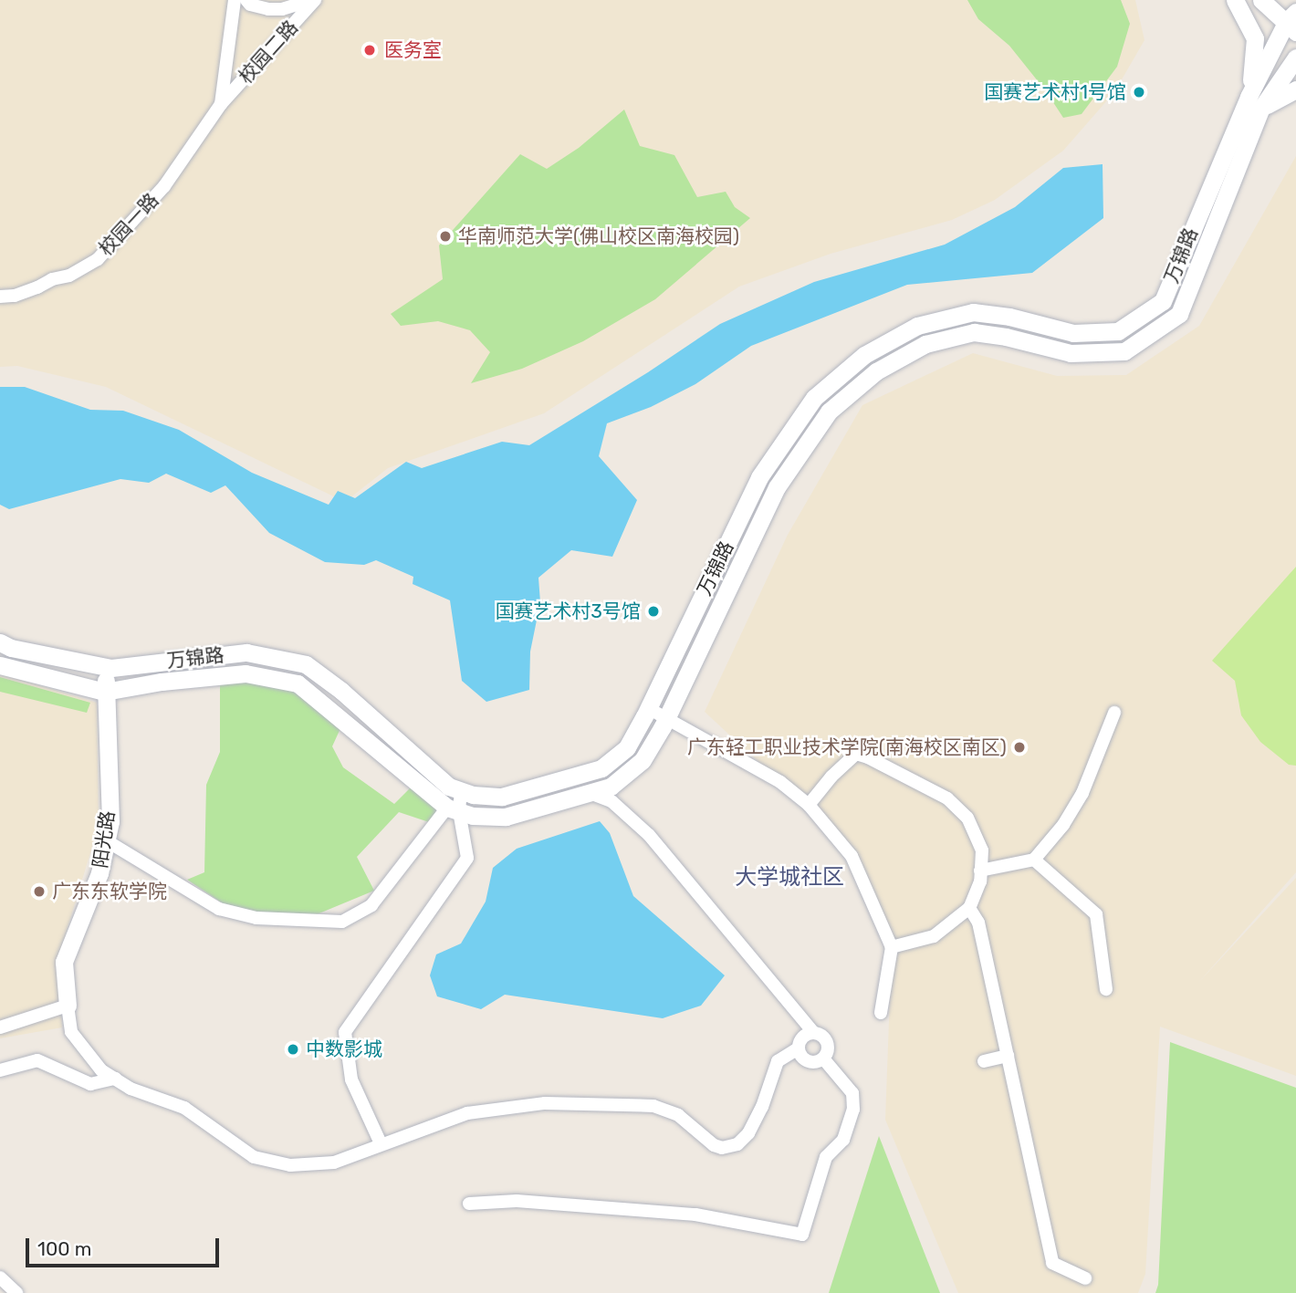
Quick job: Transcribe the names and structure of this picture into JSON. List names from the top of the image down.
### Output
{
  "streets": {
    "street": [
      "校园二路",
      "校园一路",
      "万锦路",
      "阳光路"
    ]
  },
  "crossings": [
    ["校园二路", "校园一路"],
    ["万锦路", "阳光路"]
  ],
  "districts": ["大学城社区"],
  "places": [
    "医务室",
    "国赛艺术村1号馆",
    "华南师范大学(佛山校区南海校园)",
    "国赛艺术村3号馆",
    "广东轻工职业技术学院(南海校区南区)",
    "广东东软学院",
    "中数影城"
  ],
  "scale_bar": "100 m"
}
